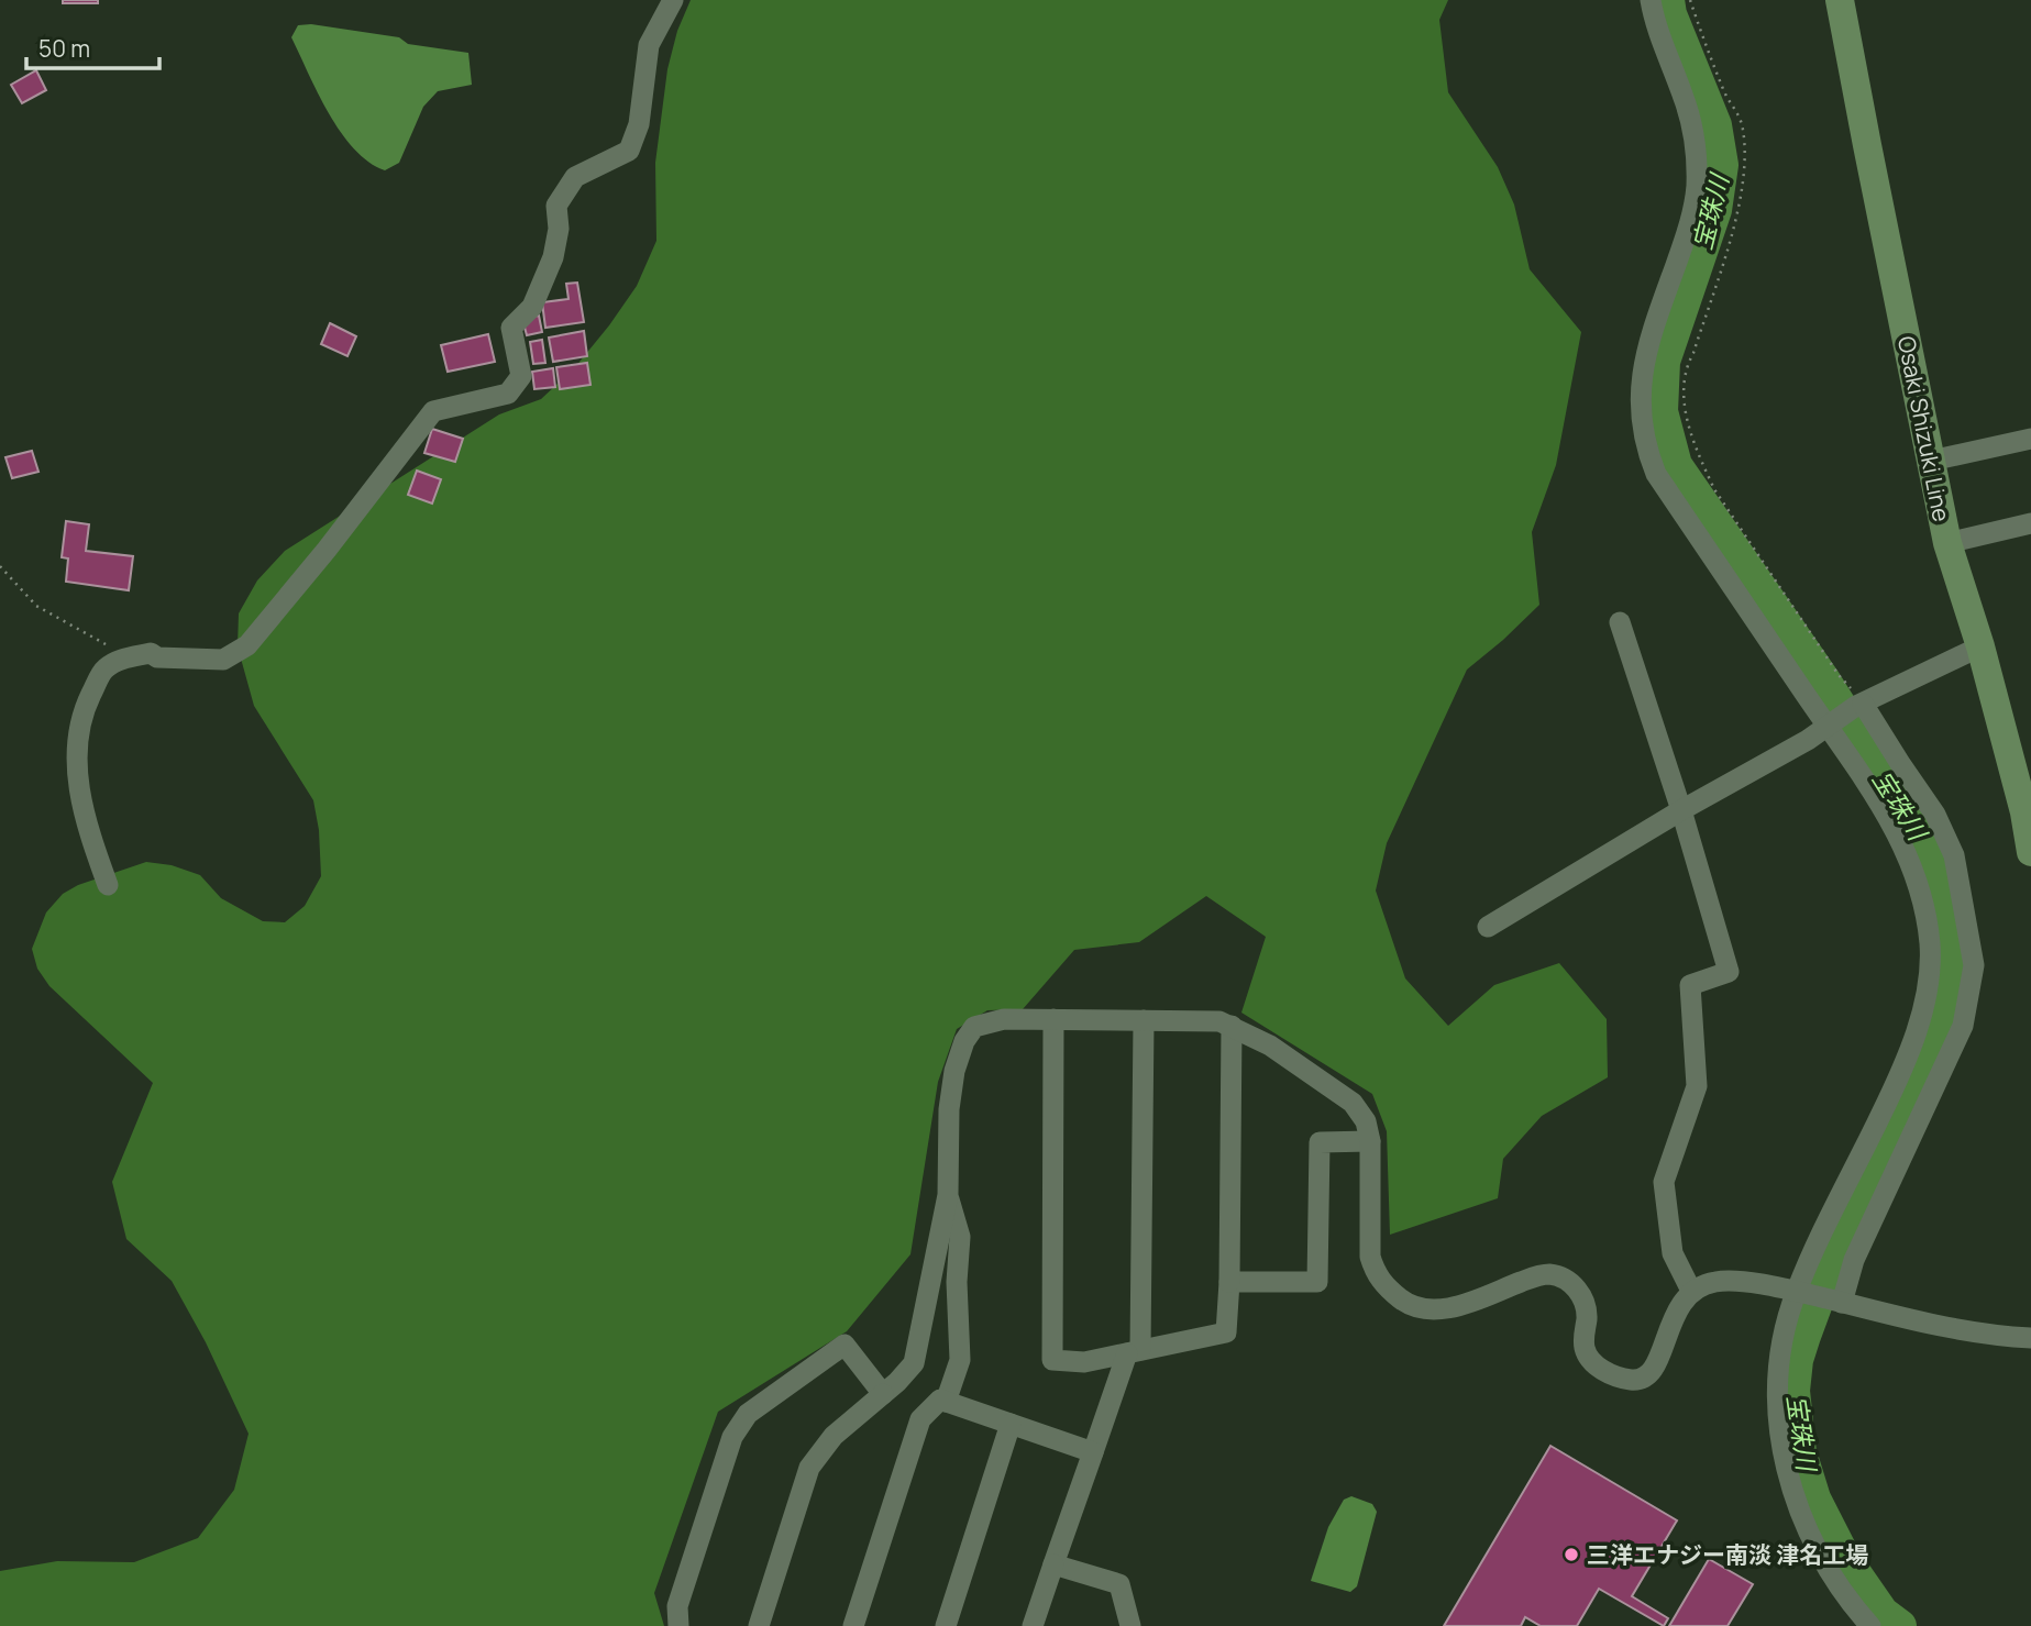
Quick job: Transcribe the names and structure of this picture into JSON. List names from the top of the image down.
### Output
{
  "streets": {
    "main road": ["Osaki Shizuki Line"]
  },
  "water": ["宝珠川"],
  "places": ["三洋エナジー南淡 津名工場"],
  "scale_bar": "50 m"
}
